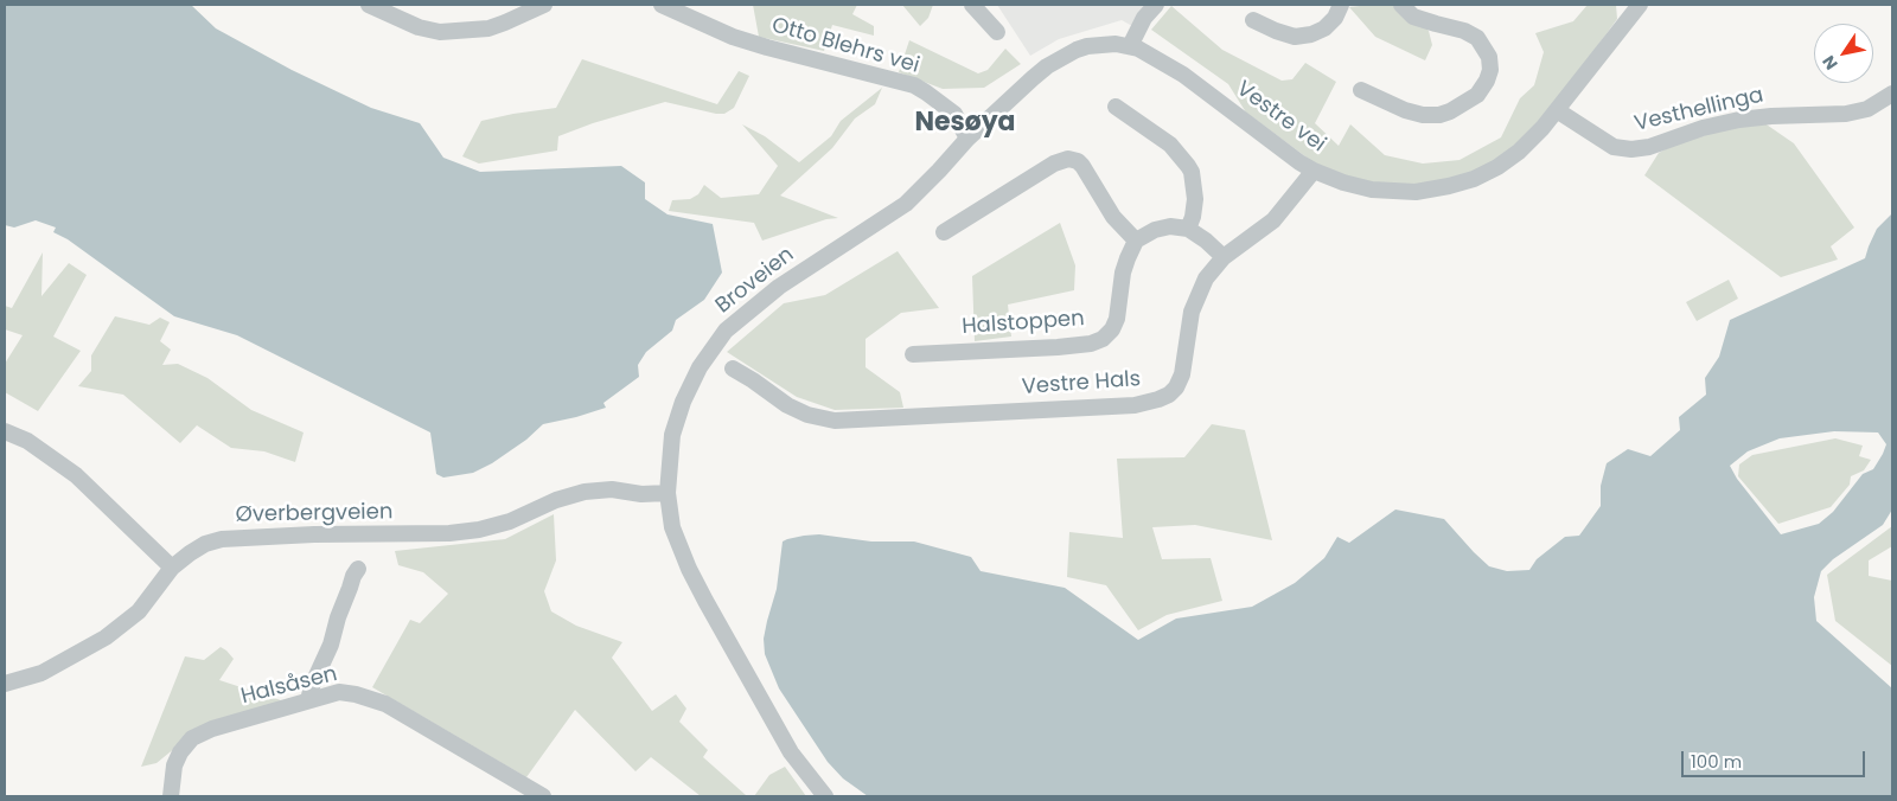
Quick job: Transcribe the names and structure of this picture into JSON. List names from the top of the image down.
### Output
{
  "streets": {
    "street": [
      "Otto Blehrs vei",
      "Vesthellinga",
      "Vestre vei",
      "Broveien",
      "Halstoppen",
      "Vestre Hals",
      "Øverbergveien",
      "Halsåsen"
    ]
  },
  "crossings": [
    ["Otto Blehrs vei", "Vestre vei"],
    ["Otto Blehrs vei", "Broveien"],
    ["Vesthellinga", "Vestre vei"],
    ["Vestre vei", "Broveien"],
    ["Vestre vei", "Vestre Hals"],
    ["Broveien", "Øverbergveien"]
  ],
  "districts": ["Nesøya"],
  "scale_bar": "100 m",
  "north": "bottom left"
}
